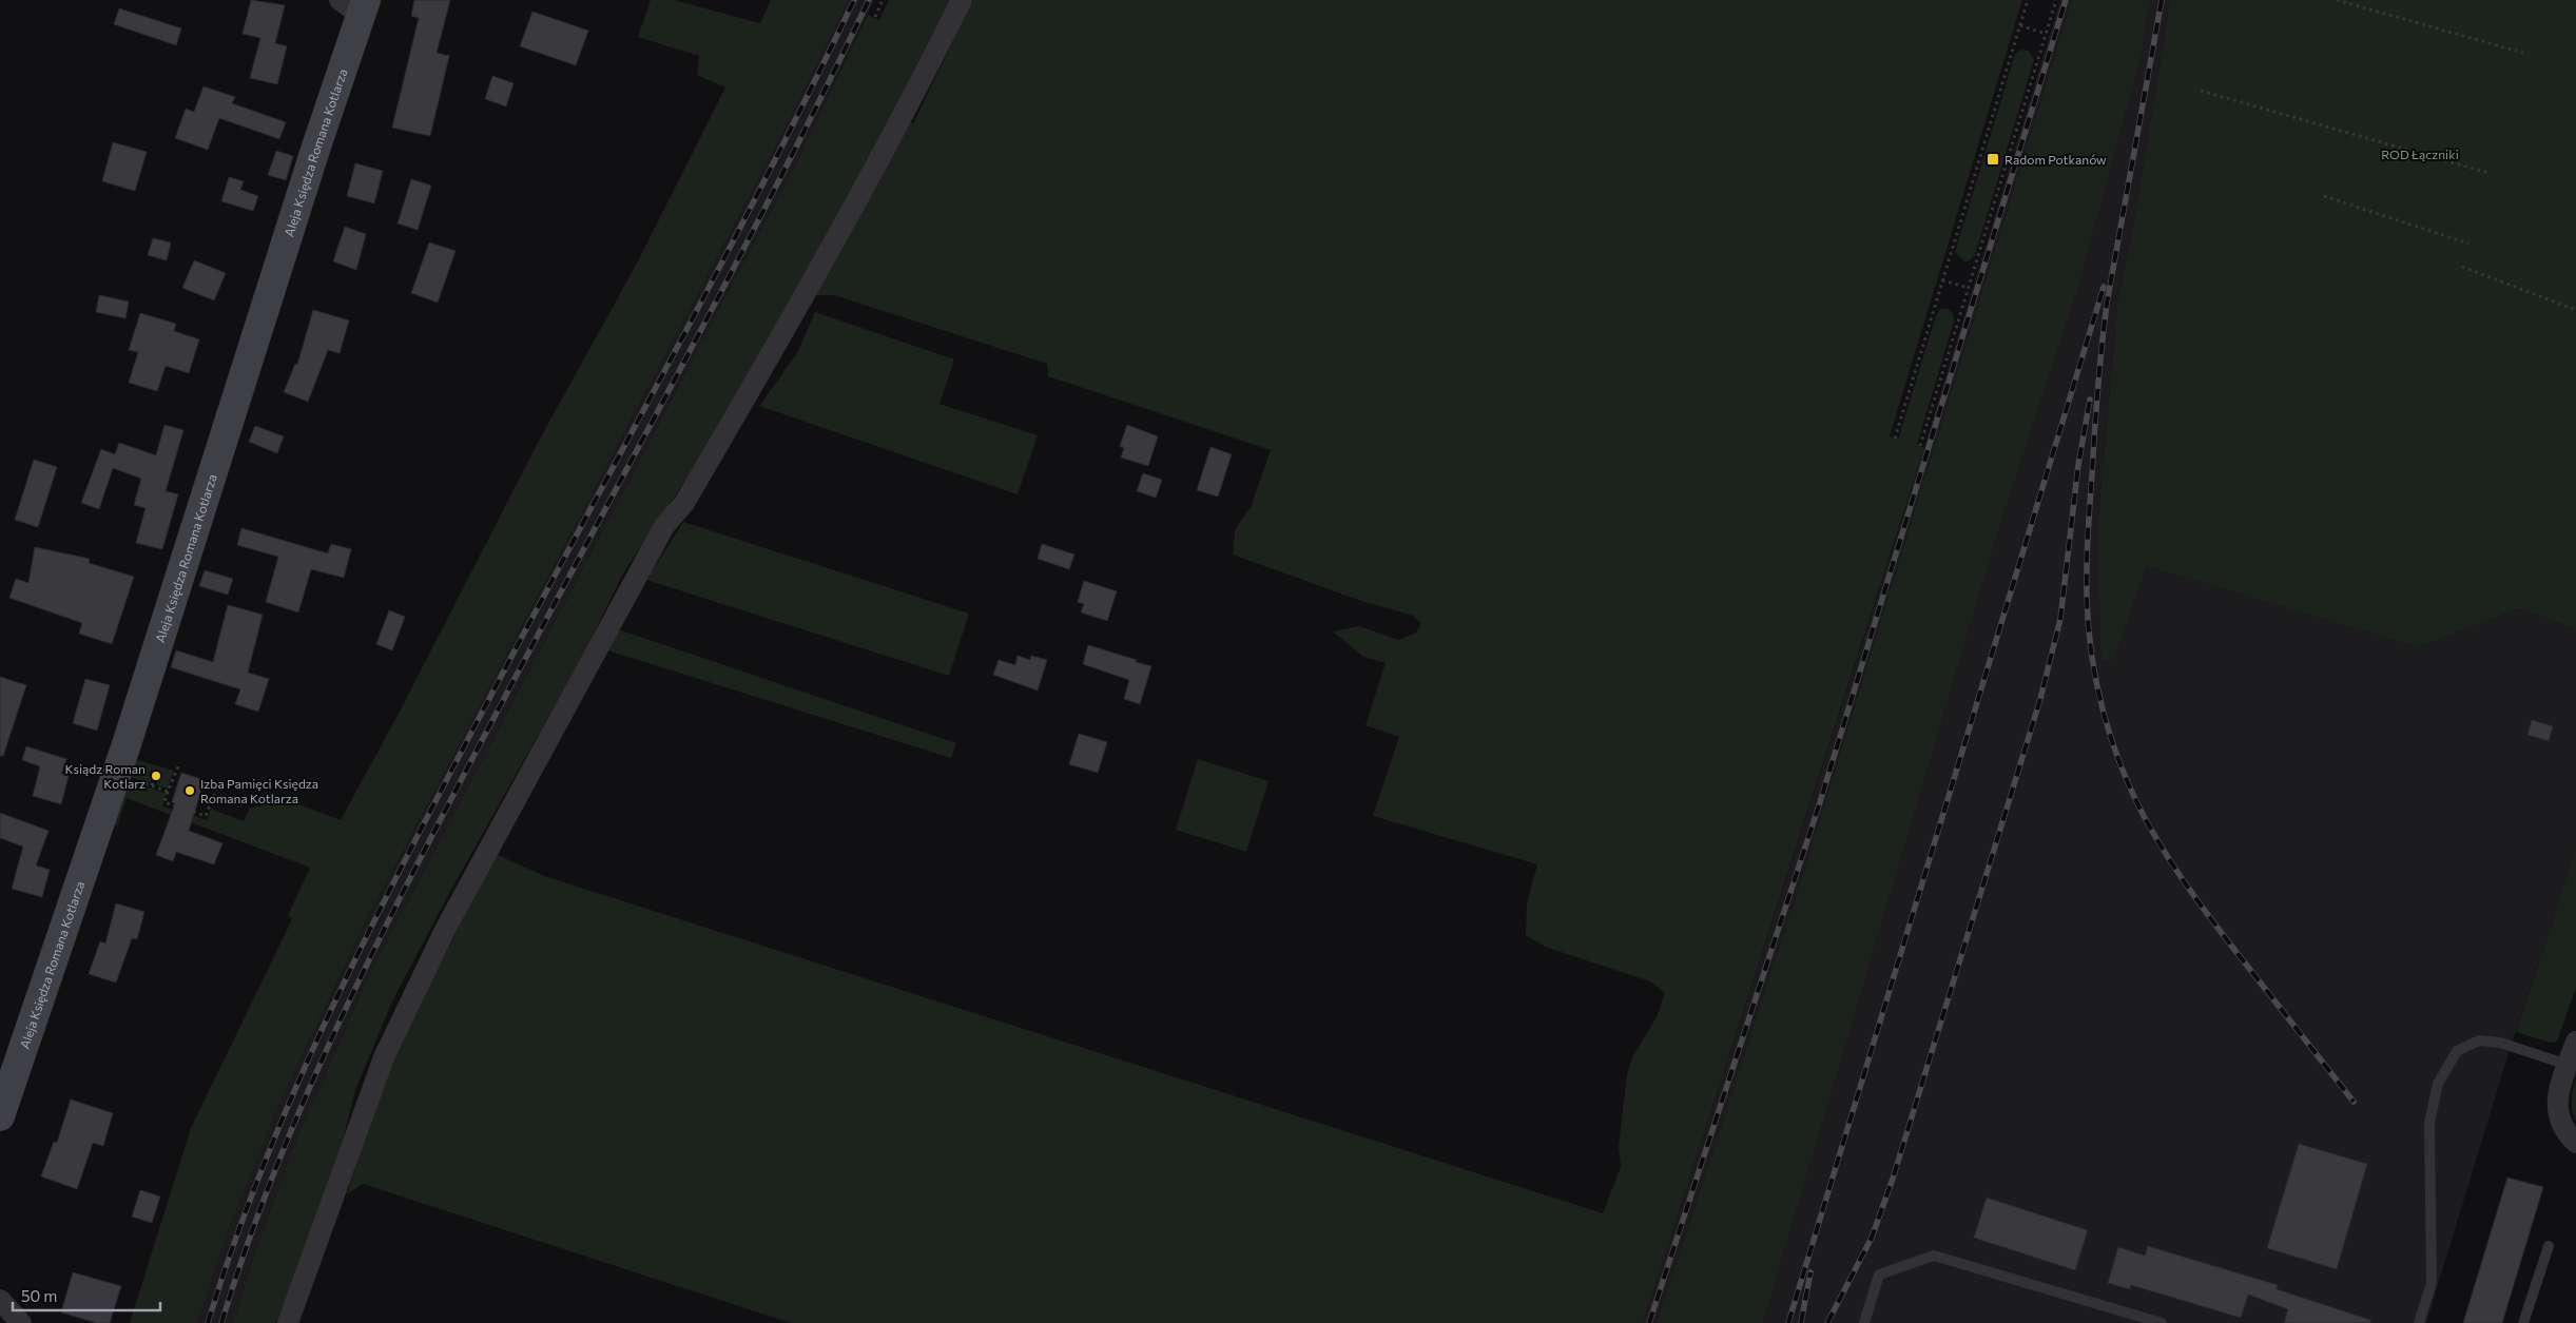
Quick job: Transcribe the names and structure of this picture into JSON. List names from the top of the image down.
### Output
{
  "streets": {
    "street": ["Aleja Księdza Romana Kotlarza"]
  },
  "parks": ["ROD Łączniki"],
  "places": {
    "transit": ["Radom Potkanów"],
    "other": ["Ksiądz Roman Kotlarz", "Izba Pamięci Księdza Romana Kotlarza"]
  },
  "scale_bar": "50 m"
}
